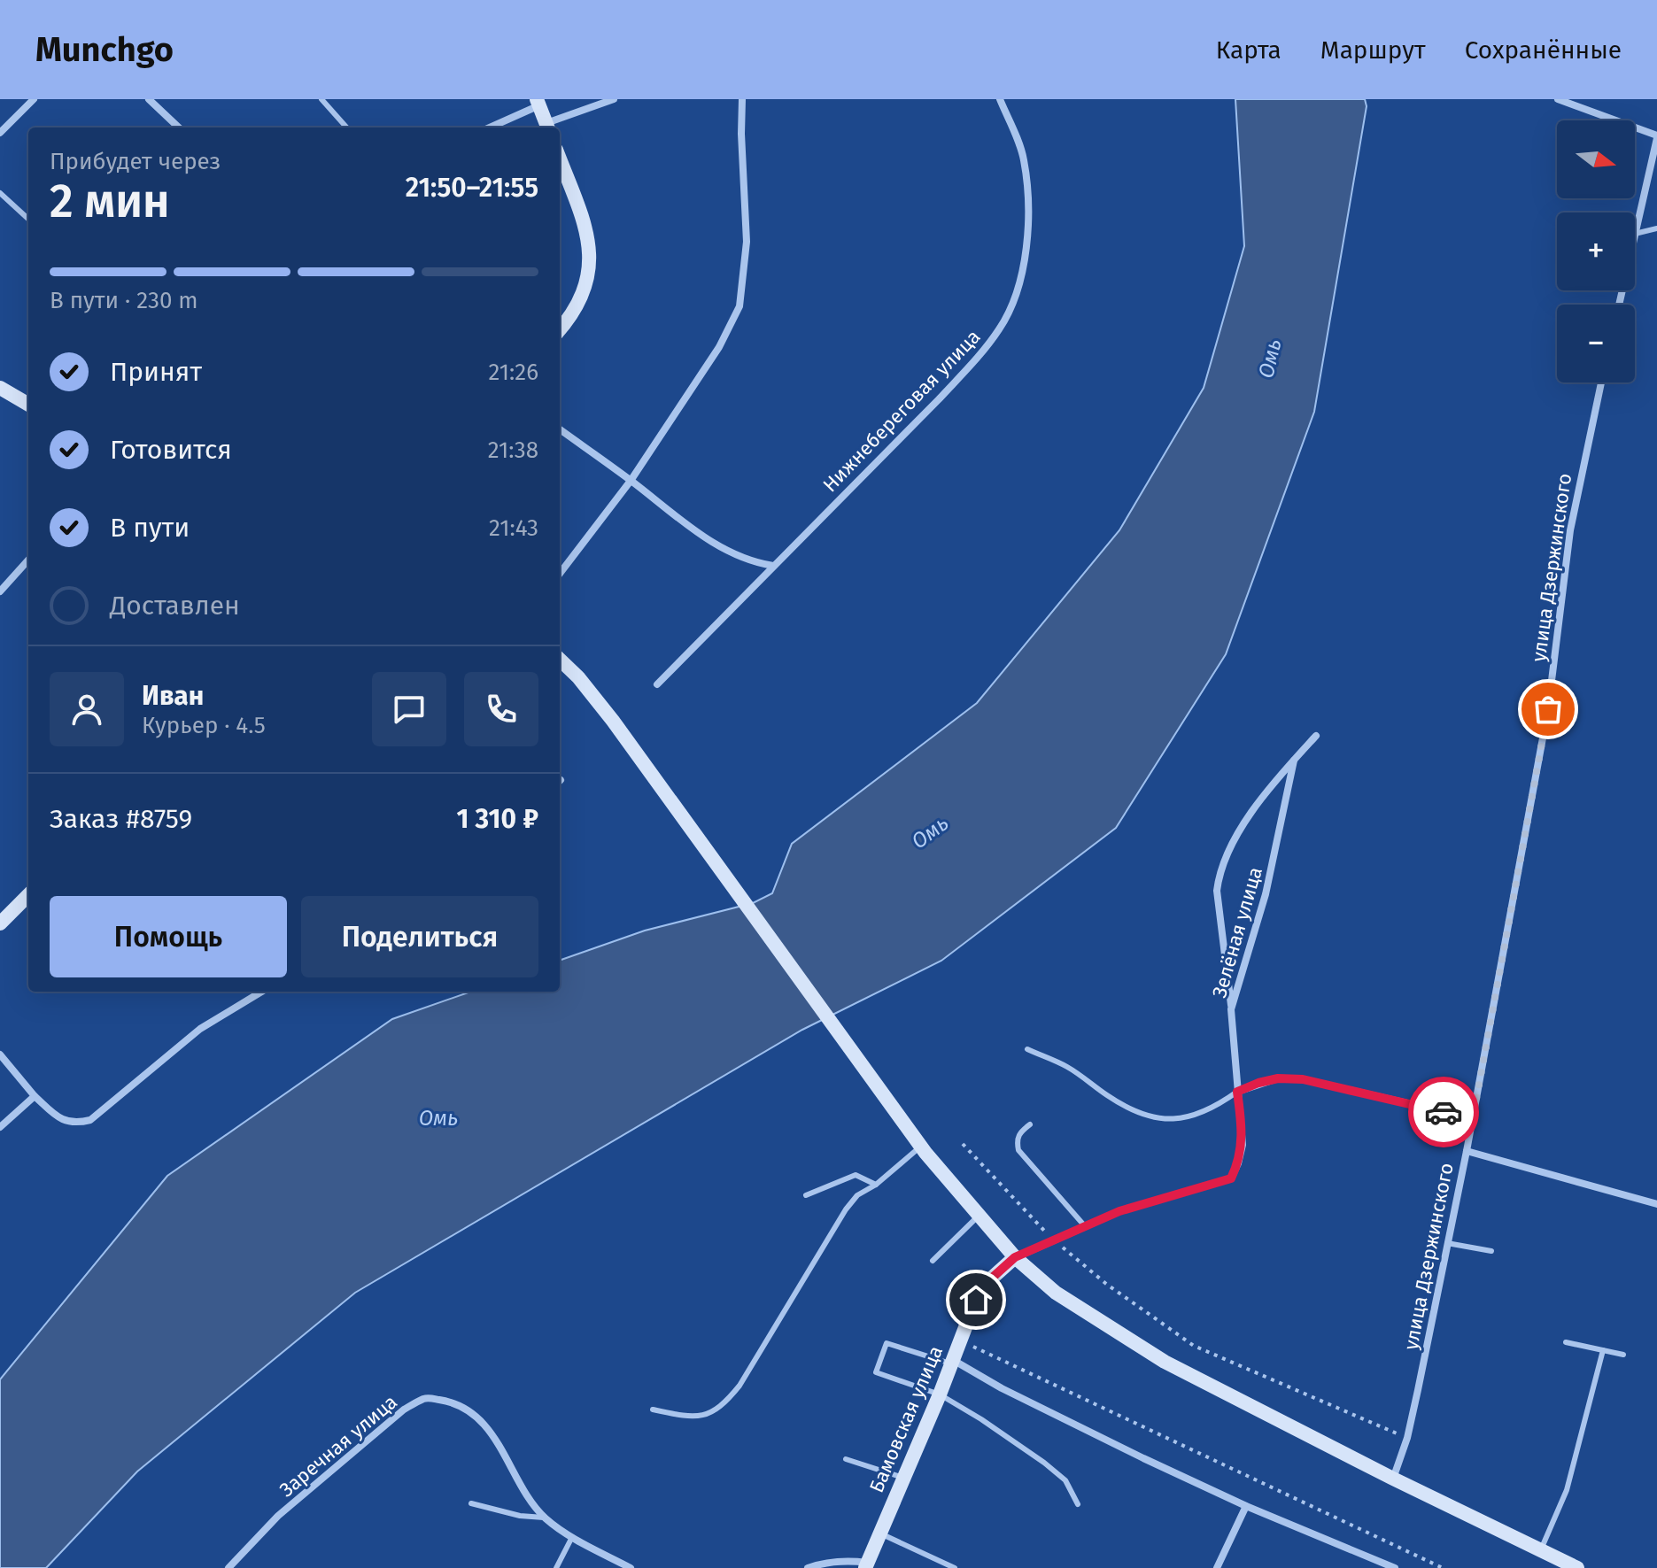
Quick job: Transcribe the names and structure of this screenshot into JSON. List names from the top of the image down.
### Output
{
  "streets": {
    "main road": ["Бамовская улица"],
    "street": [
      "Нижнебереговая улица",
      "улица Дзержинского",
      "Зелёная улица",
      "Заречная улица"
    ]
  },
  "crossings": [
    ["Зелёная улица", "Бамовская улица"]
  ],
  "water": ["Омь"],
  "north": "right",
  "page": {
    "header": "Munchgo",
    "nav": ["Карта", "Маршрут", "Сохранённые"],
    "map_buttons": ["+", "−"],
    "heading": ["2 мин", "Прибудет через", "21:50–21:55"],
    "panel": [
      "Иван",
      "Курьер · 4.5",
      "Заказ #8759",
      "1 310 ₽"
    ],
    "bar": "В пути · 230 m",
    "list": [
      ["Принят", "21:26"],
      ["Готовится", "21:38"],
      ["В пути", "21:43"],
      "Доставлен"
    ],
    "buttons": ["Помощь", "Поделиться"]
  }
}
